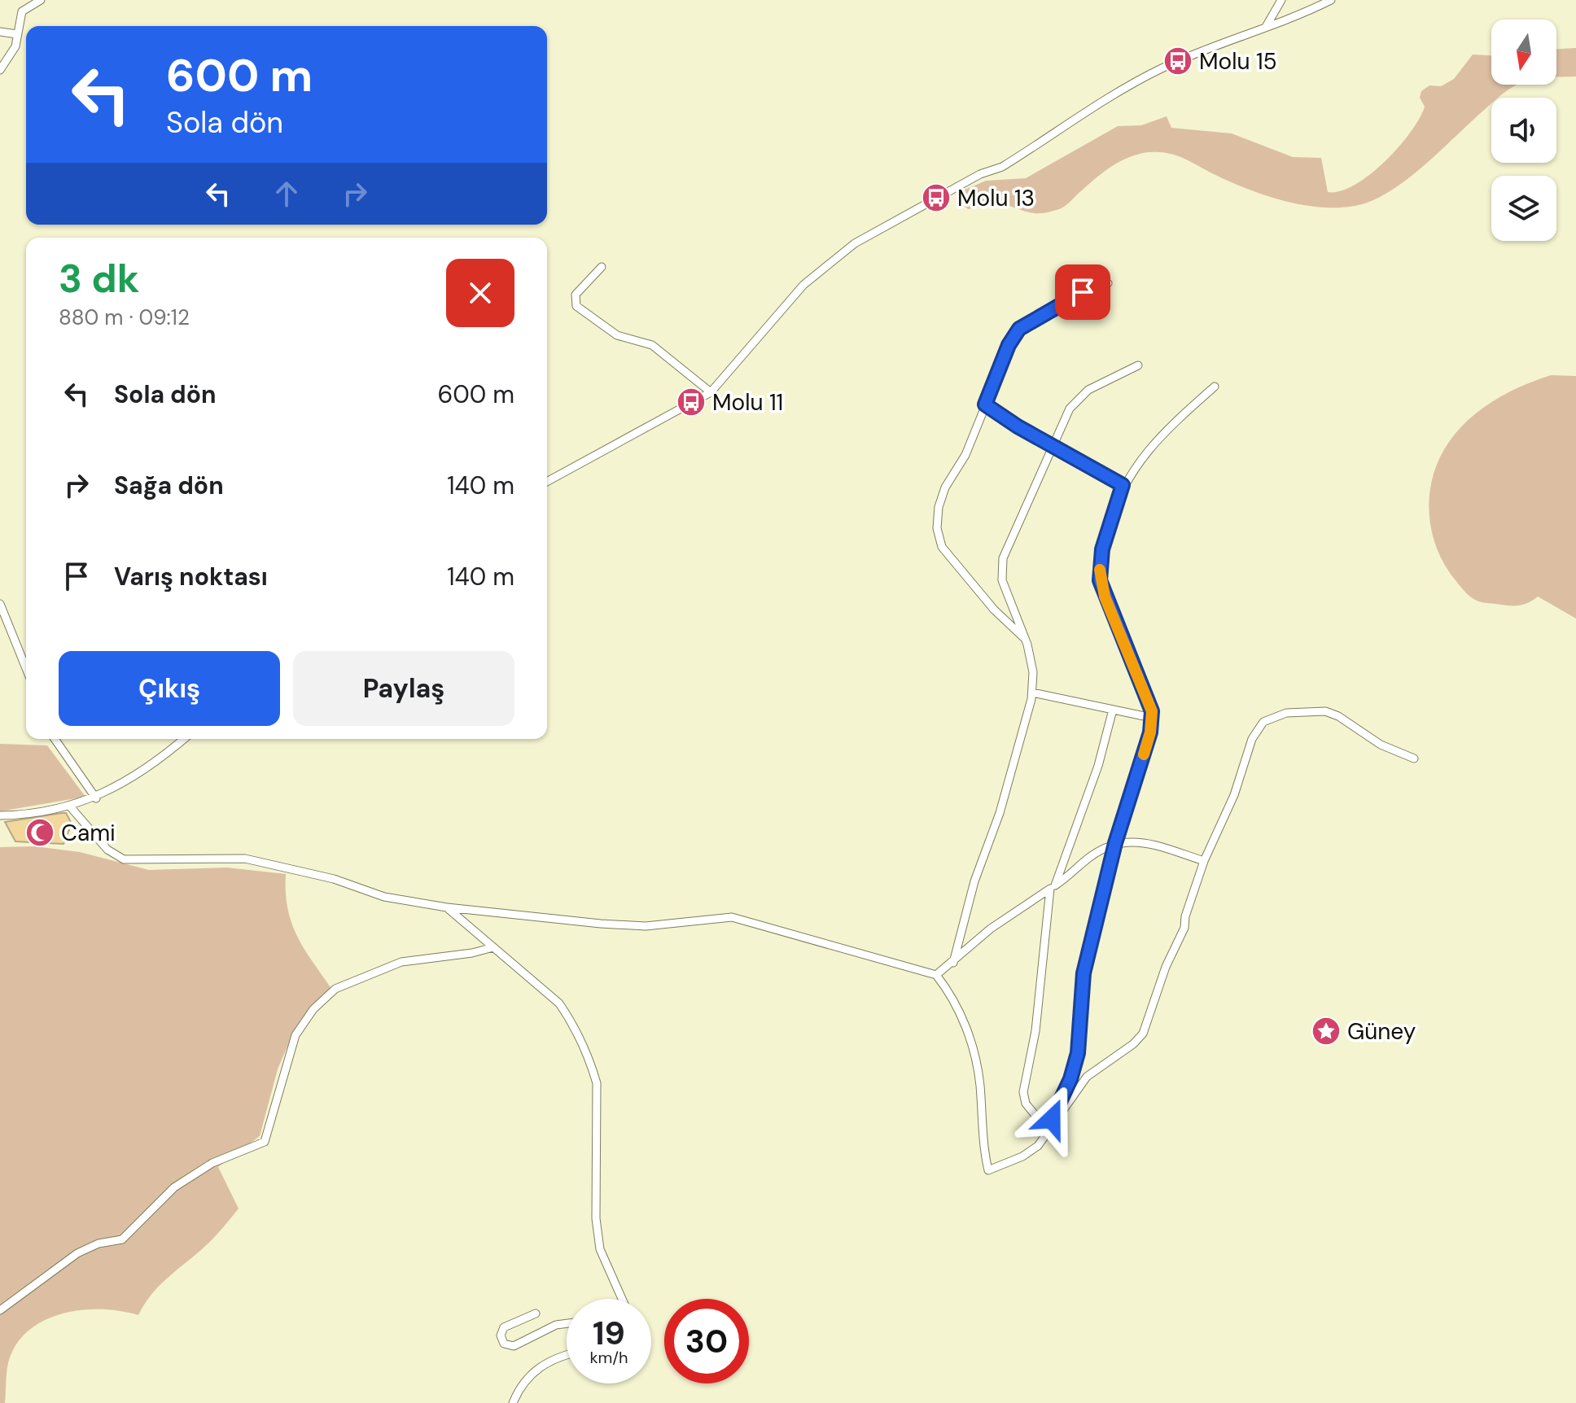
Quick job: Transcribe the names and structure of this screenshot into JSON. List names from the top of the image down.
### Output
{
  "places": {
    "bus stop": ["Molu 15", "Molu 13", "Molu 11"],
    "mosque": ["Cami"],
    "place": ["Güney"]
  },
  "north": "bottom",
  "page": {
    "turn": ["600 m", "Sola dön"],
    "heading": ["3 dk", "880 m · 09:12"],
    "list": [
      {
        "name": "Sola dön",
        "value": "600 m"
      },
      {
        "name": "Sağa dön",
        "value": "140 m"
      },
      {
        "name": "Varış noktası",
        "value": "140 m"
      }
    ],
    "buttons": ["Çıkış", "Paylaş"],
    "speed": "19 km/h",
    "limit": "30"
  }
}
